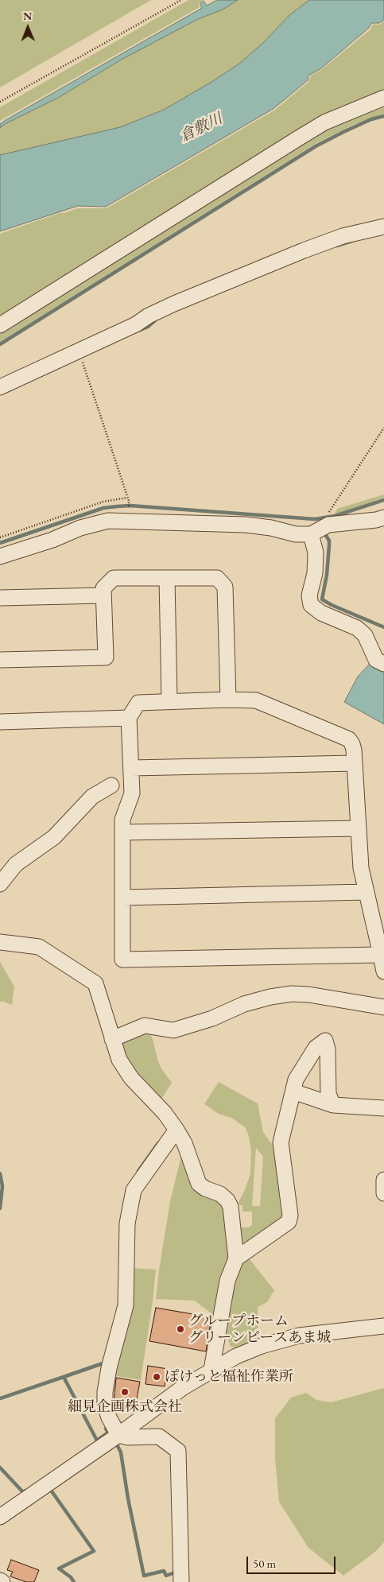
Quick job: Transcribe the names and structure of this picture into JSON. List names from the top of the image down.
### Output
{
  "water": ["倉敷川"],
  "places": ["グループホーム グリーンピースあま城", "ぽけっと福祉作業所", "細見企画株式会社"],
  "scale_bar": "50 m",
  "north": "top"
}
